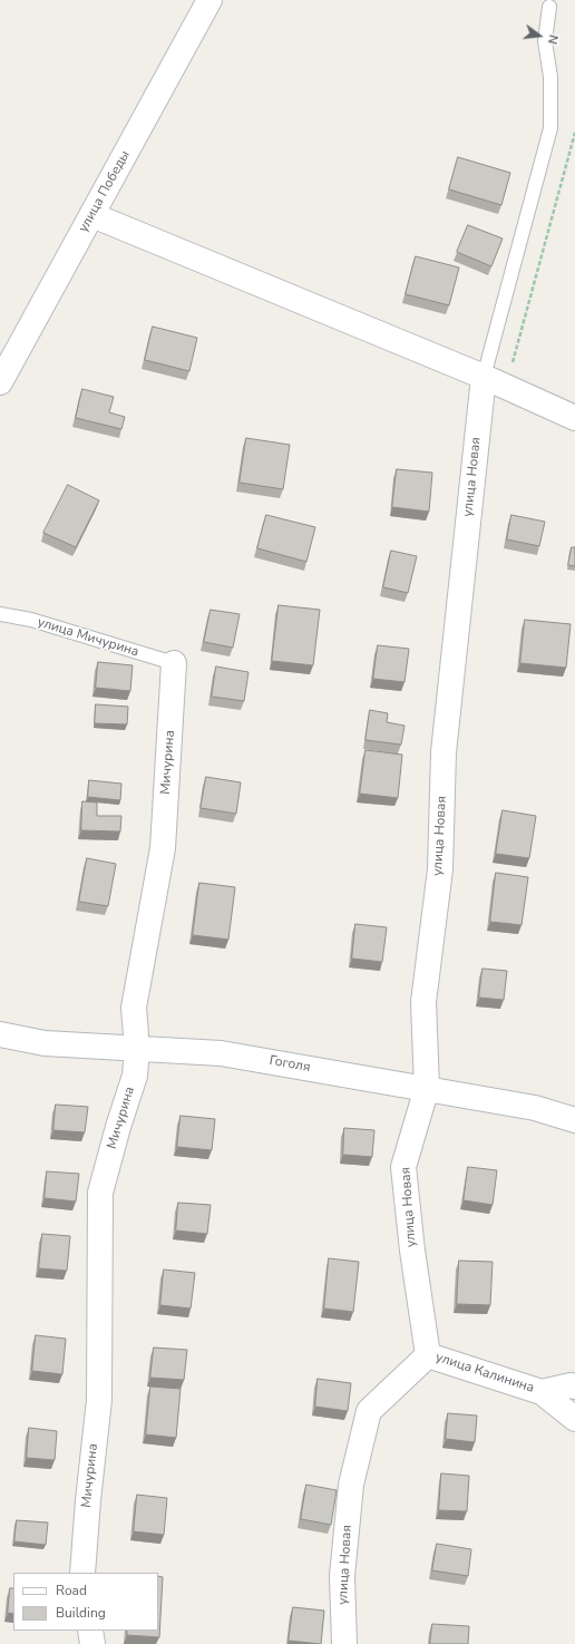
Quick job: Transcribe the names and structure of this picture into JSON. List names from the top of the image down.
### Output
{
  "streets": {
    "street": [
      "улица Победы",
      "улица Новая",
      "Мичурина",
      "Гоголя",
      "улица Калинина"
    ],
    "lane": ["улица Мичурина"]
  },
  "crossings": [
    ["улица Новая", "Гоголя"],
    ["улица Новая", "улица Калинина"],
    ["улица Мичурина", "Мичурина"],
    ["Мичурина", "Гоголя"]
  ],
  "legend": ["Road", "Building"],
  "north": "right"
}
